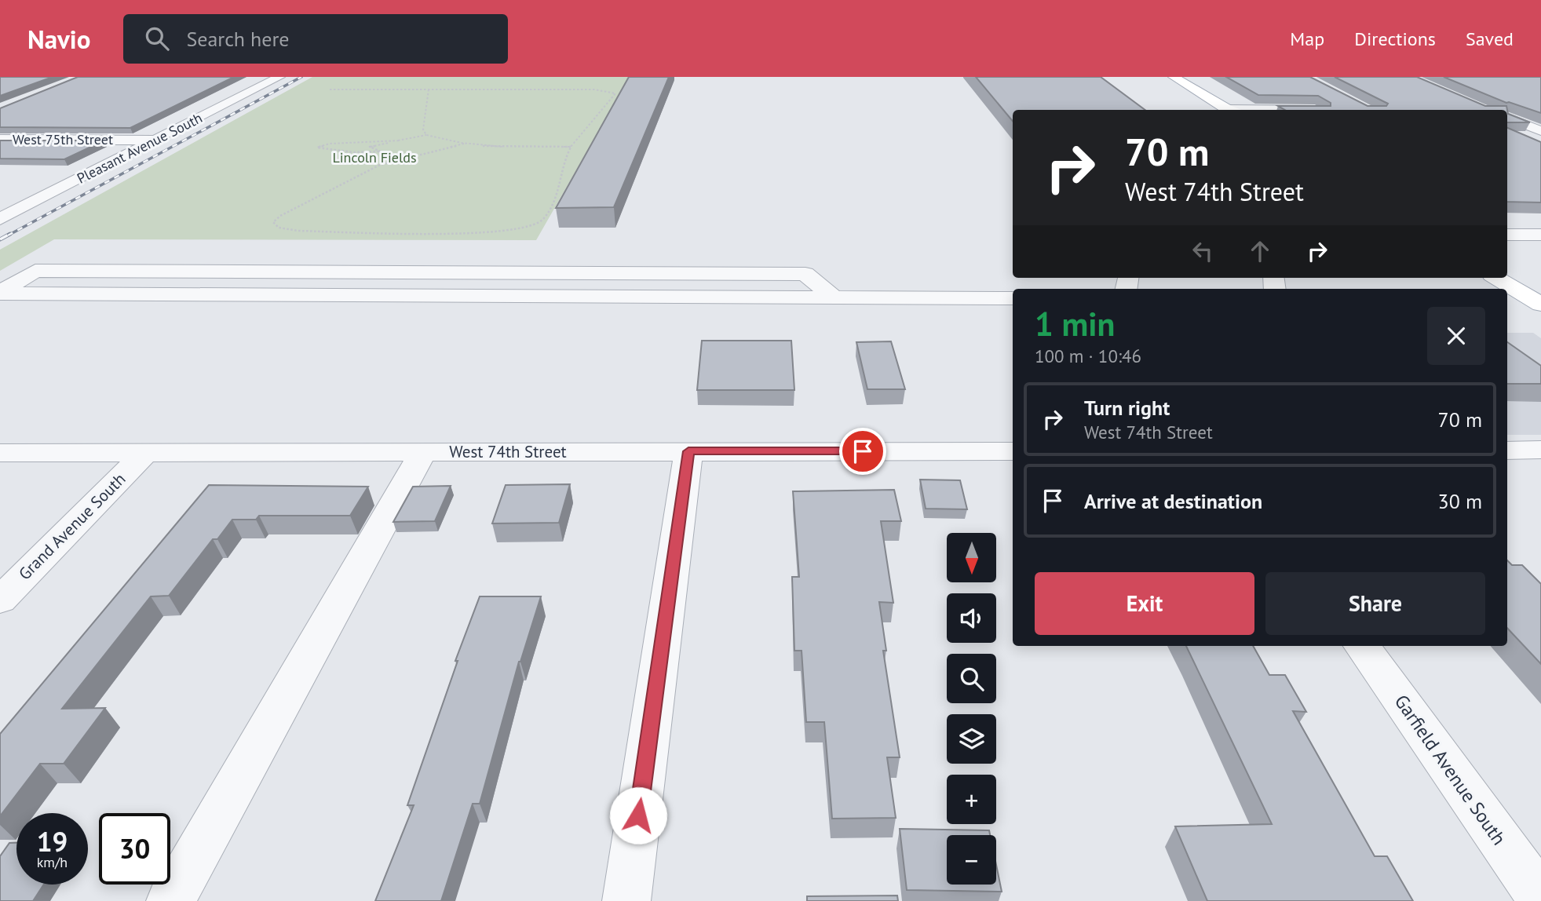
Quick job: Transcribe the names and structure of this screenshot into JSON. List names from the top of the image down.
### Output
{
  "streets": {
    "street": [
      "West 75th Street",
      "Pleasant Avenue South",
      "West 74th Street",
      "Grand Avenue South",
      "Garfield Avenue South"
    ]
  },
  "crossings": [
    ["West 75th Street", "Pleasant Avenue South"],
    ["West 74th Street", "Grand Avenue South"]
  ],
  "parks": ["Lincoln Fields"],
  "north": "bottom",
  "page": {
    "header": "Navio",
    "search": "Search here",
    "nav": ["Map", "Directions", "Saved"],
    "turn": ["70 m", "West 74th Street"],
    "heading": ["1 min", "100 m · 10:46"],
    "list": [
      {
        "name": "Turn right",
        "note": "West 74th Street",
        "value": "70 m"
      },
      {
        "name": "Arrive at destination",
        "value": "30 m"
      }
    ],
    "map_buttons": ["+", "−"],
    "buttons": ["Exit", "Share"],
    "speed": "19 km/h",
    "limit": "30"
  }
}
